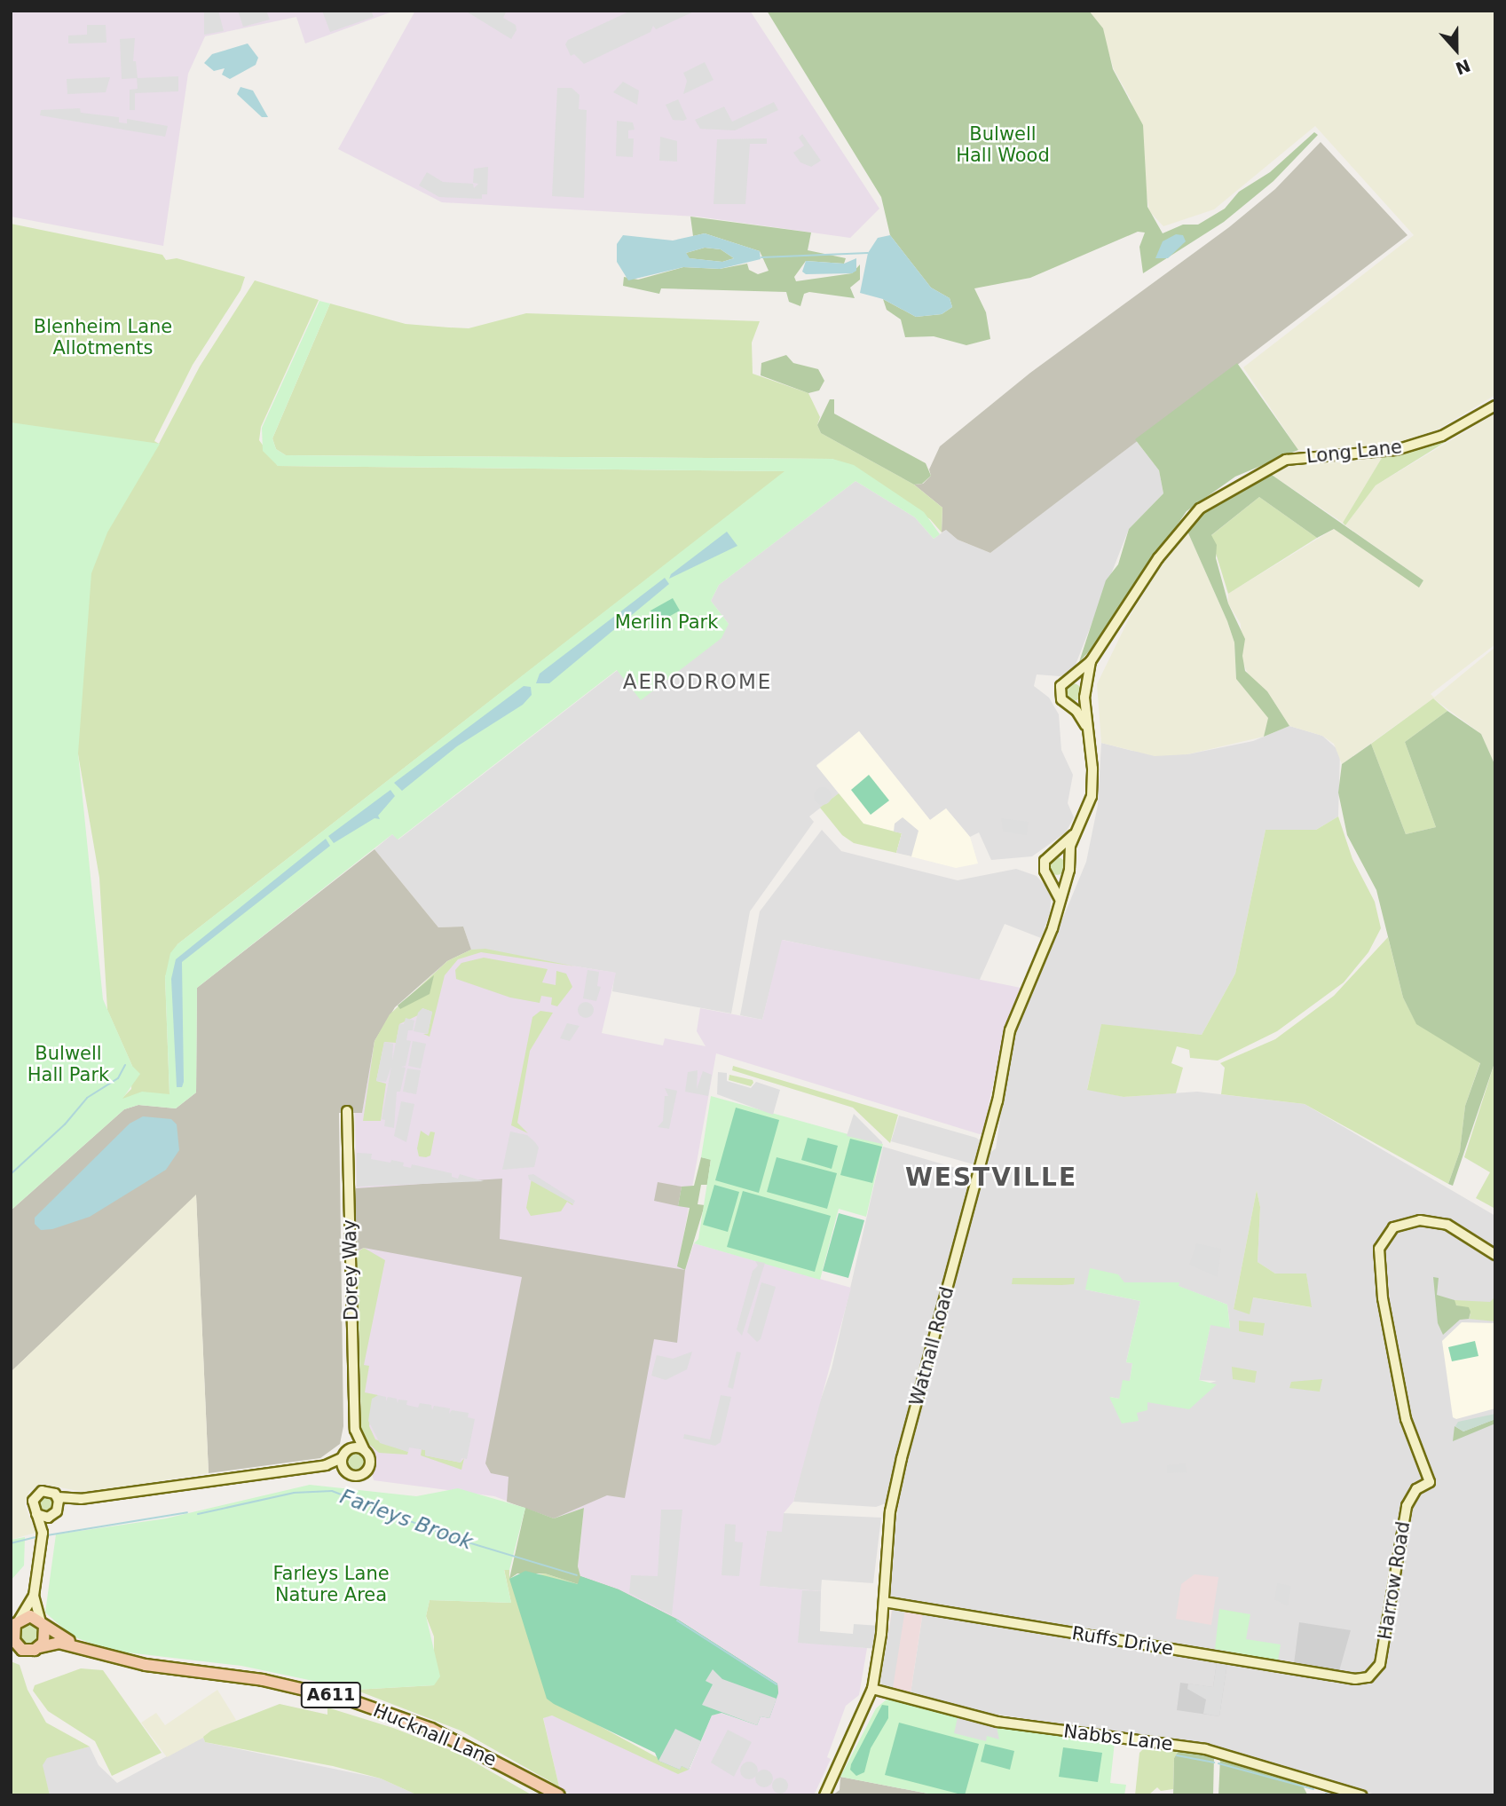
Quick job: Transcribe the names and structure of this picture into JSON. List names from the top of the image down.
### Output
{
  "streets": {
    "main road": ["A611", "Hucknall Lane"],
    "street": [
      "Long Lane",
      "Dorey Way",
      "Watnall Road",
      "Harrow Road",
      "Ruffs Drive",
      "Nabbs Lane"
    ]
  },
  "crossings": [
    ["Long Lane", "Watnall Road"],
    ["Watnall Road", "Ruffs Drive"],
    ["Watnall Road", "Nabbs Lane"],
    ["Harrow Road", "Ruffs Drive"]
  ],
  "districts": ["AERODROME", "WESTVILLE"],
  "water": ["Farleys Brook"],
  "parks": [
    "Bulwell Hall Wood",
    "Blenheim Lane Allotments",
    "Merlin Park",
    "Bulwell Hall Park",
    "Farleys Lane Nature Area"
  ],
  "north": "bottom"
}
